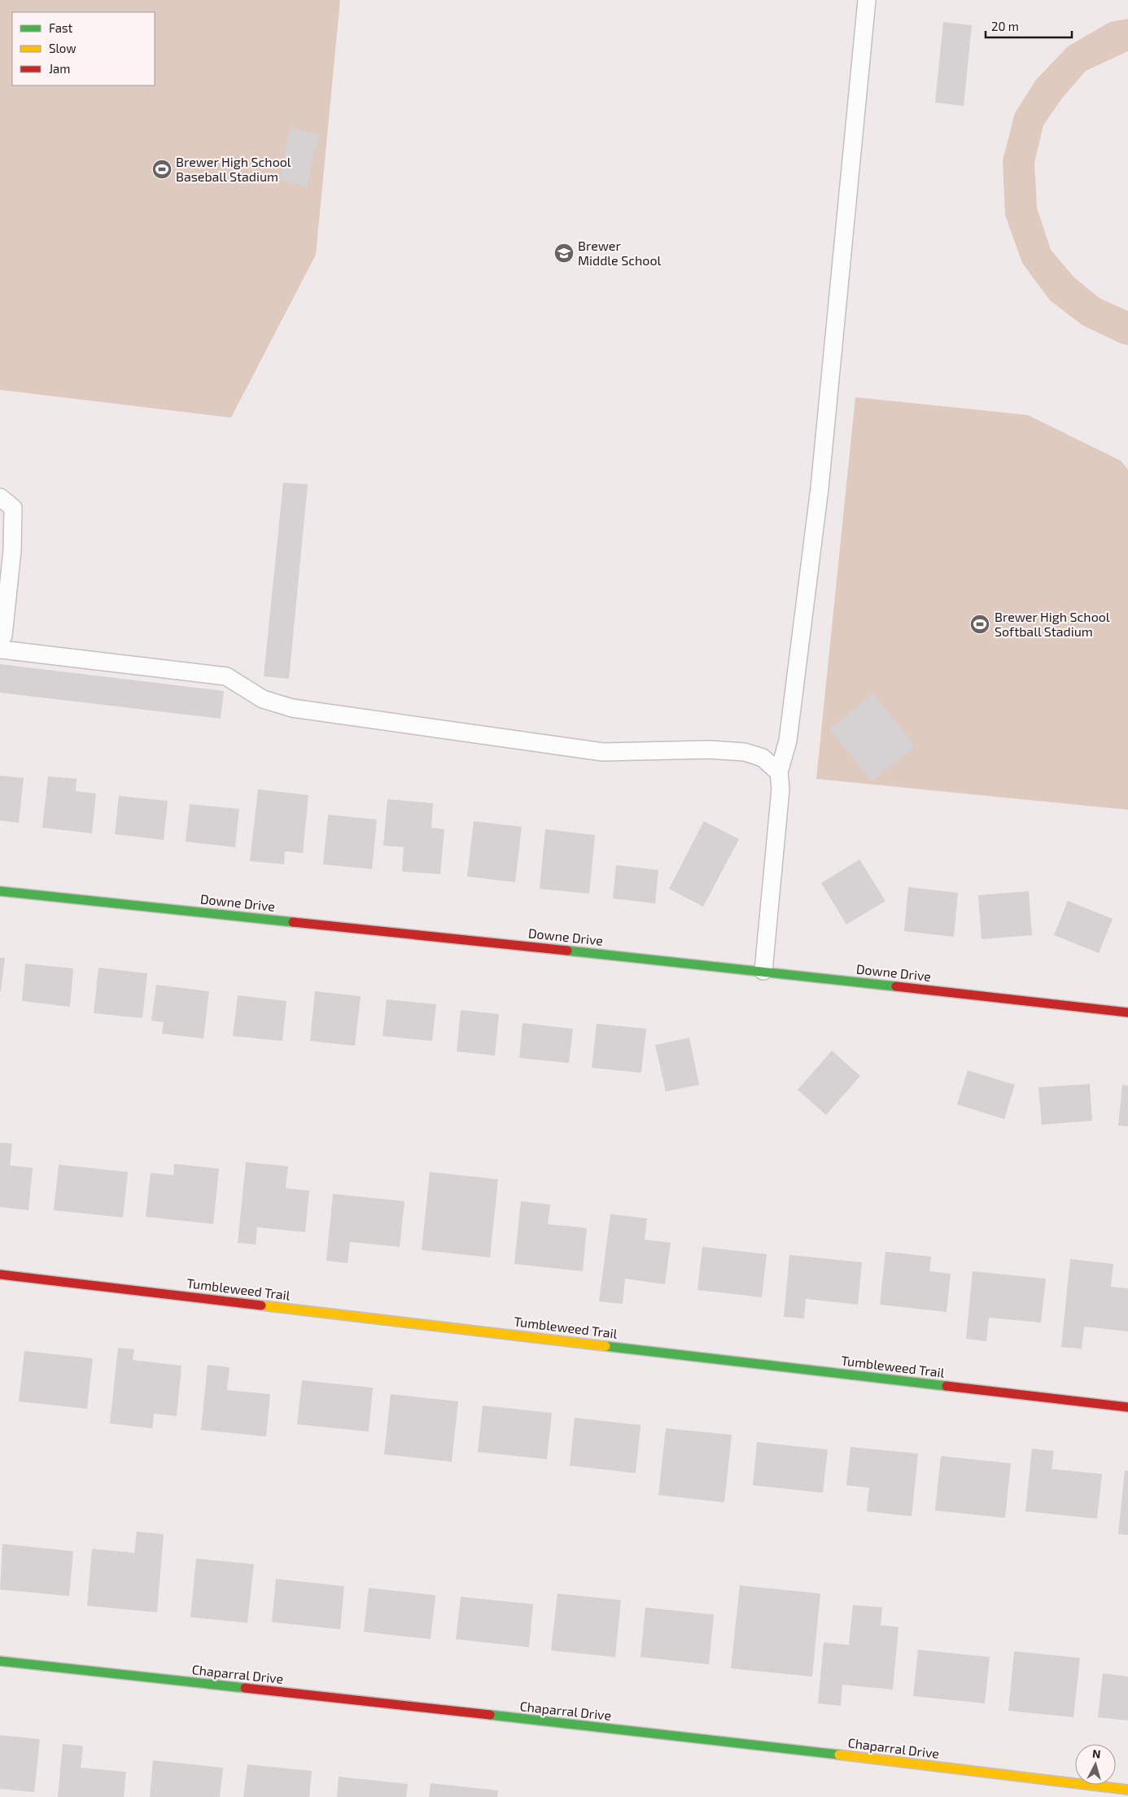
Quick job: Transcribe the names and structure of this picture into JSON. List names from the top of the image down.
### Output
{
  "streets": {
    "street": ["Downe Drive", "Tumbleweed Trail", "Chaparral Drive"]
  },
  "places": {
    "sports": ["Brewer High School Baseball Stadium", "Brewer High School Softball Stadium"],
    "school or university": ["Brewer Middle School"]
  },
  "legend": ["Fast", "Slow", "Jam"],
  "scale_bar": "20 m",
  "north": "top"
}
